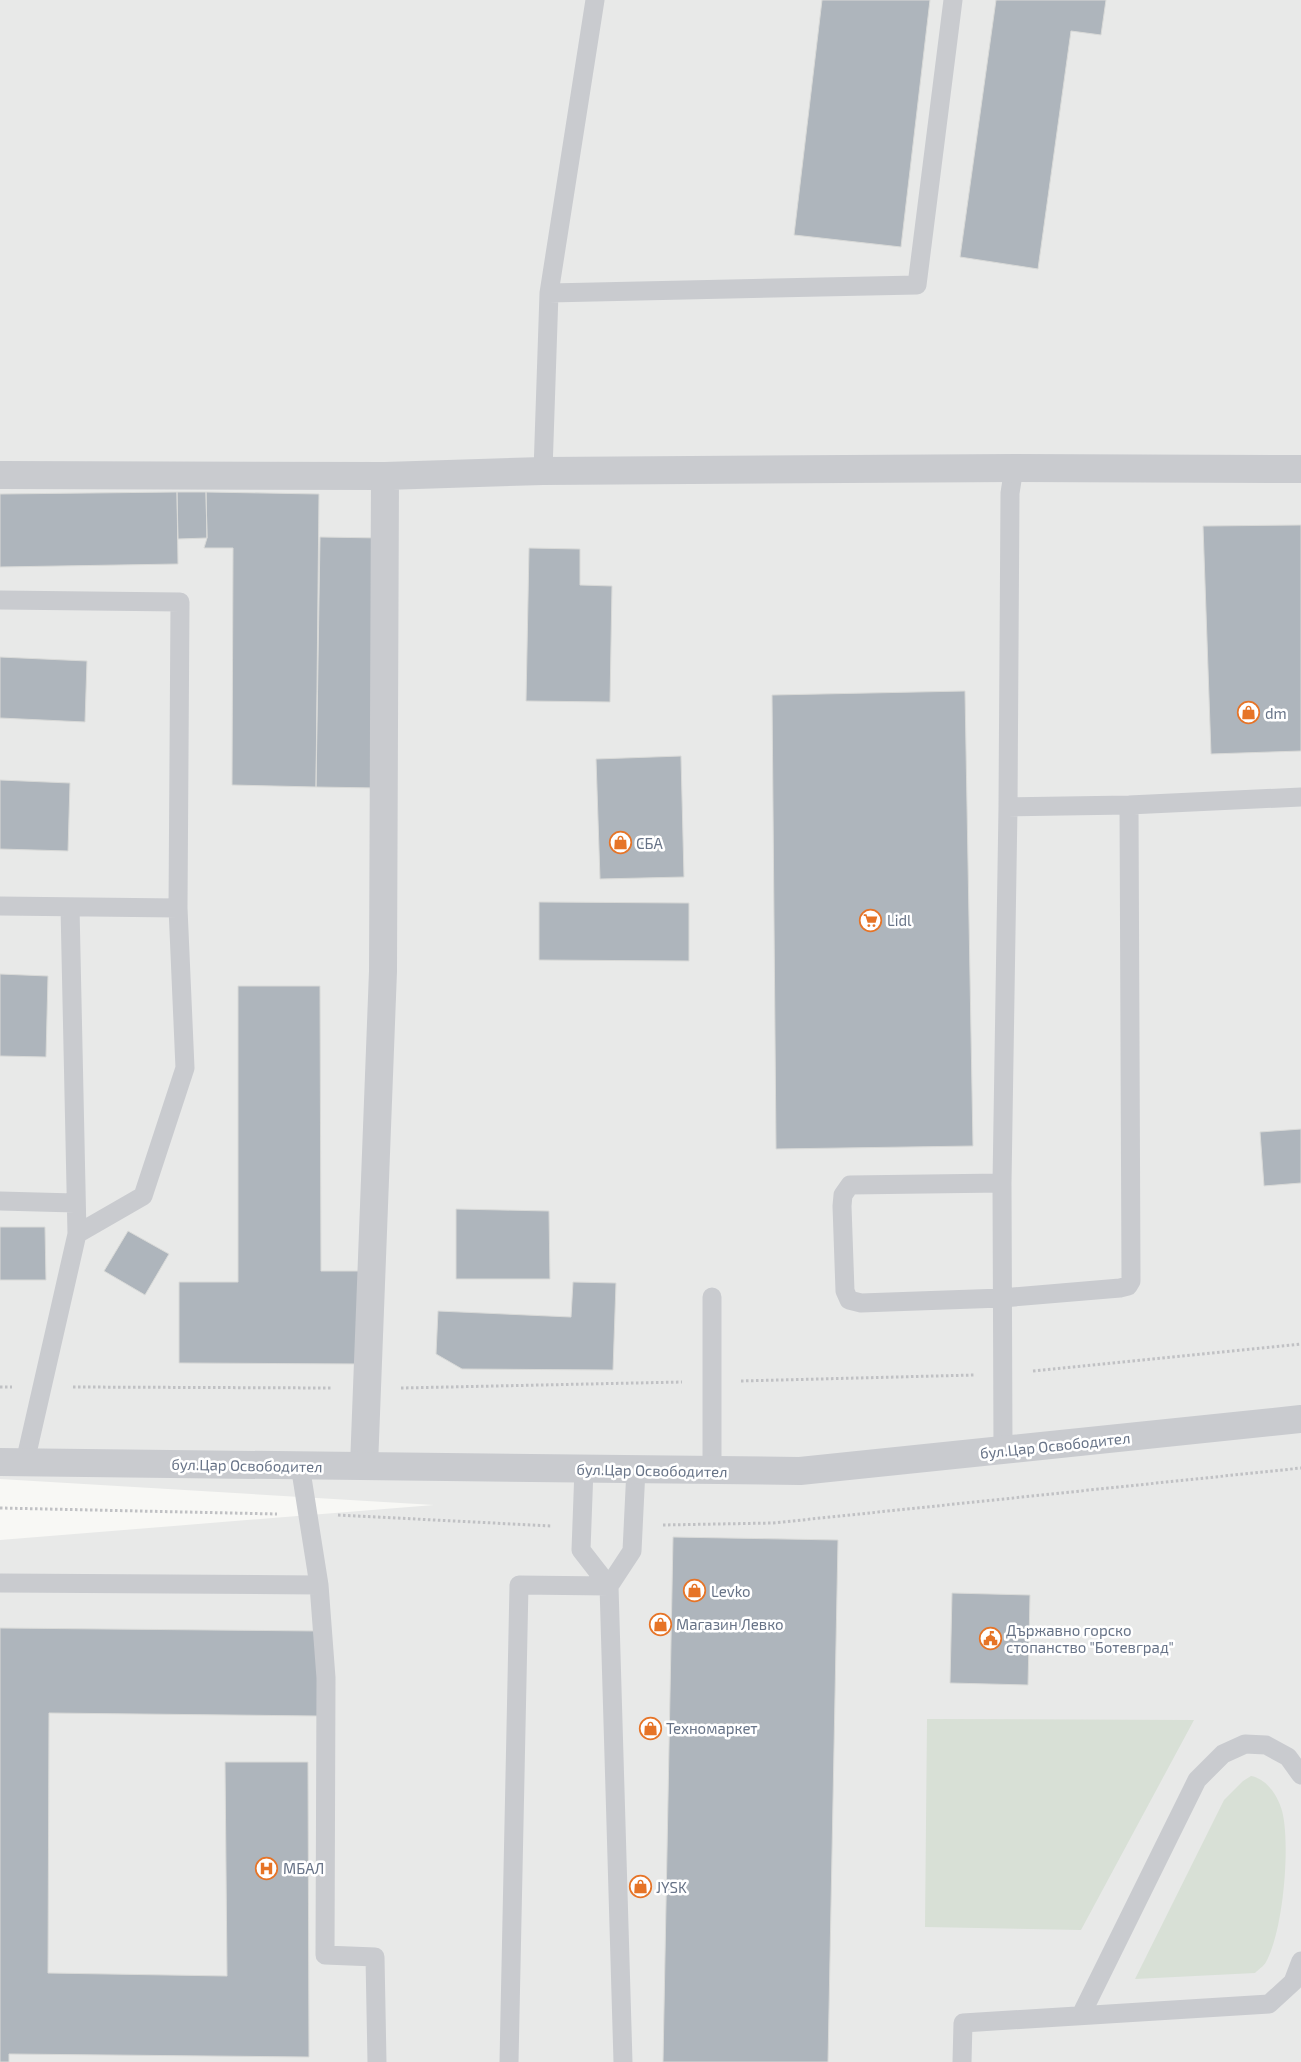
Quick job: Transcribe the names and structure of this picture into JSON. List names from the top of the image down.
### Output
{
  "streets": {
    "street": ["бул.Цар Освободител"]
  },
  "places": {
    "shop": [
      "dm",
      "СБА",
      "Levko",
      "Магазин Левко",
      "Техномаркет",
      "JYSK"
    ],
    "supermarket": ["Lidl"],
    "public building": ["Държавно горско стопанство \"Ботевград\""],
    "hospital": ["МБАЛ"]
  }
}
